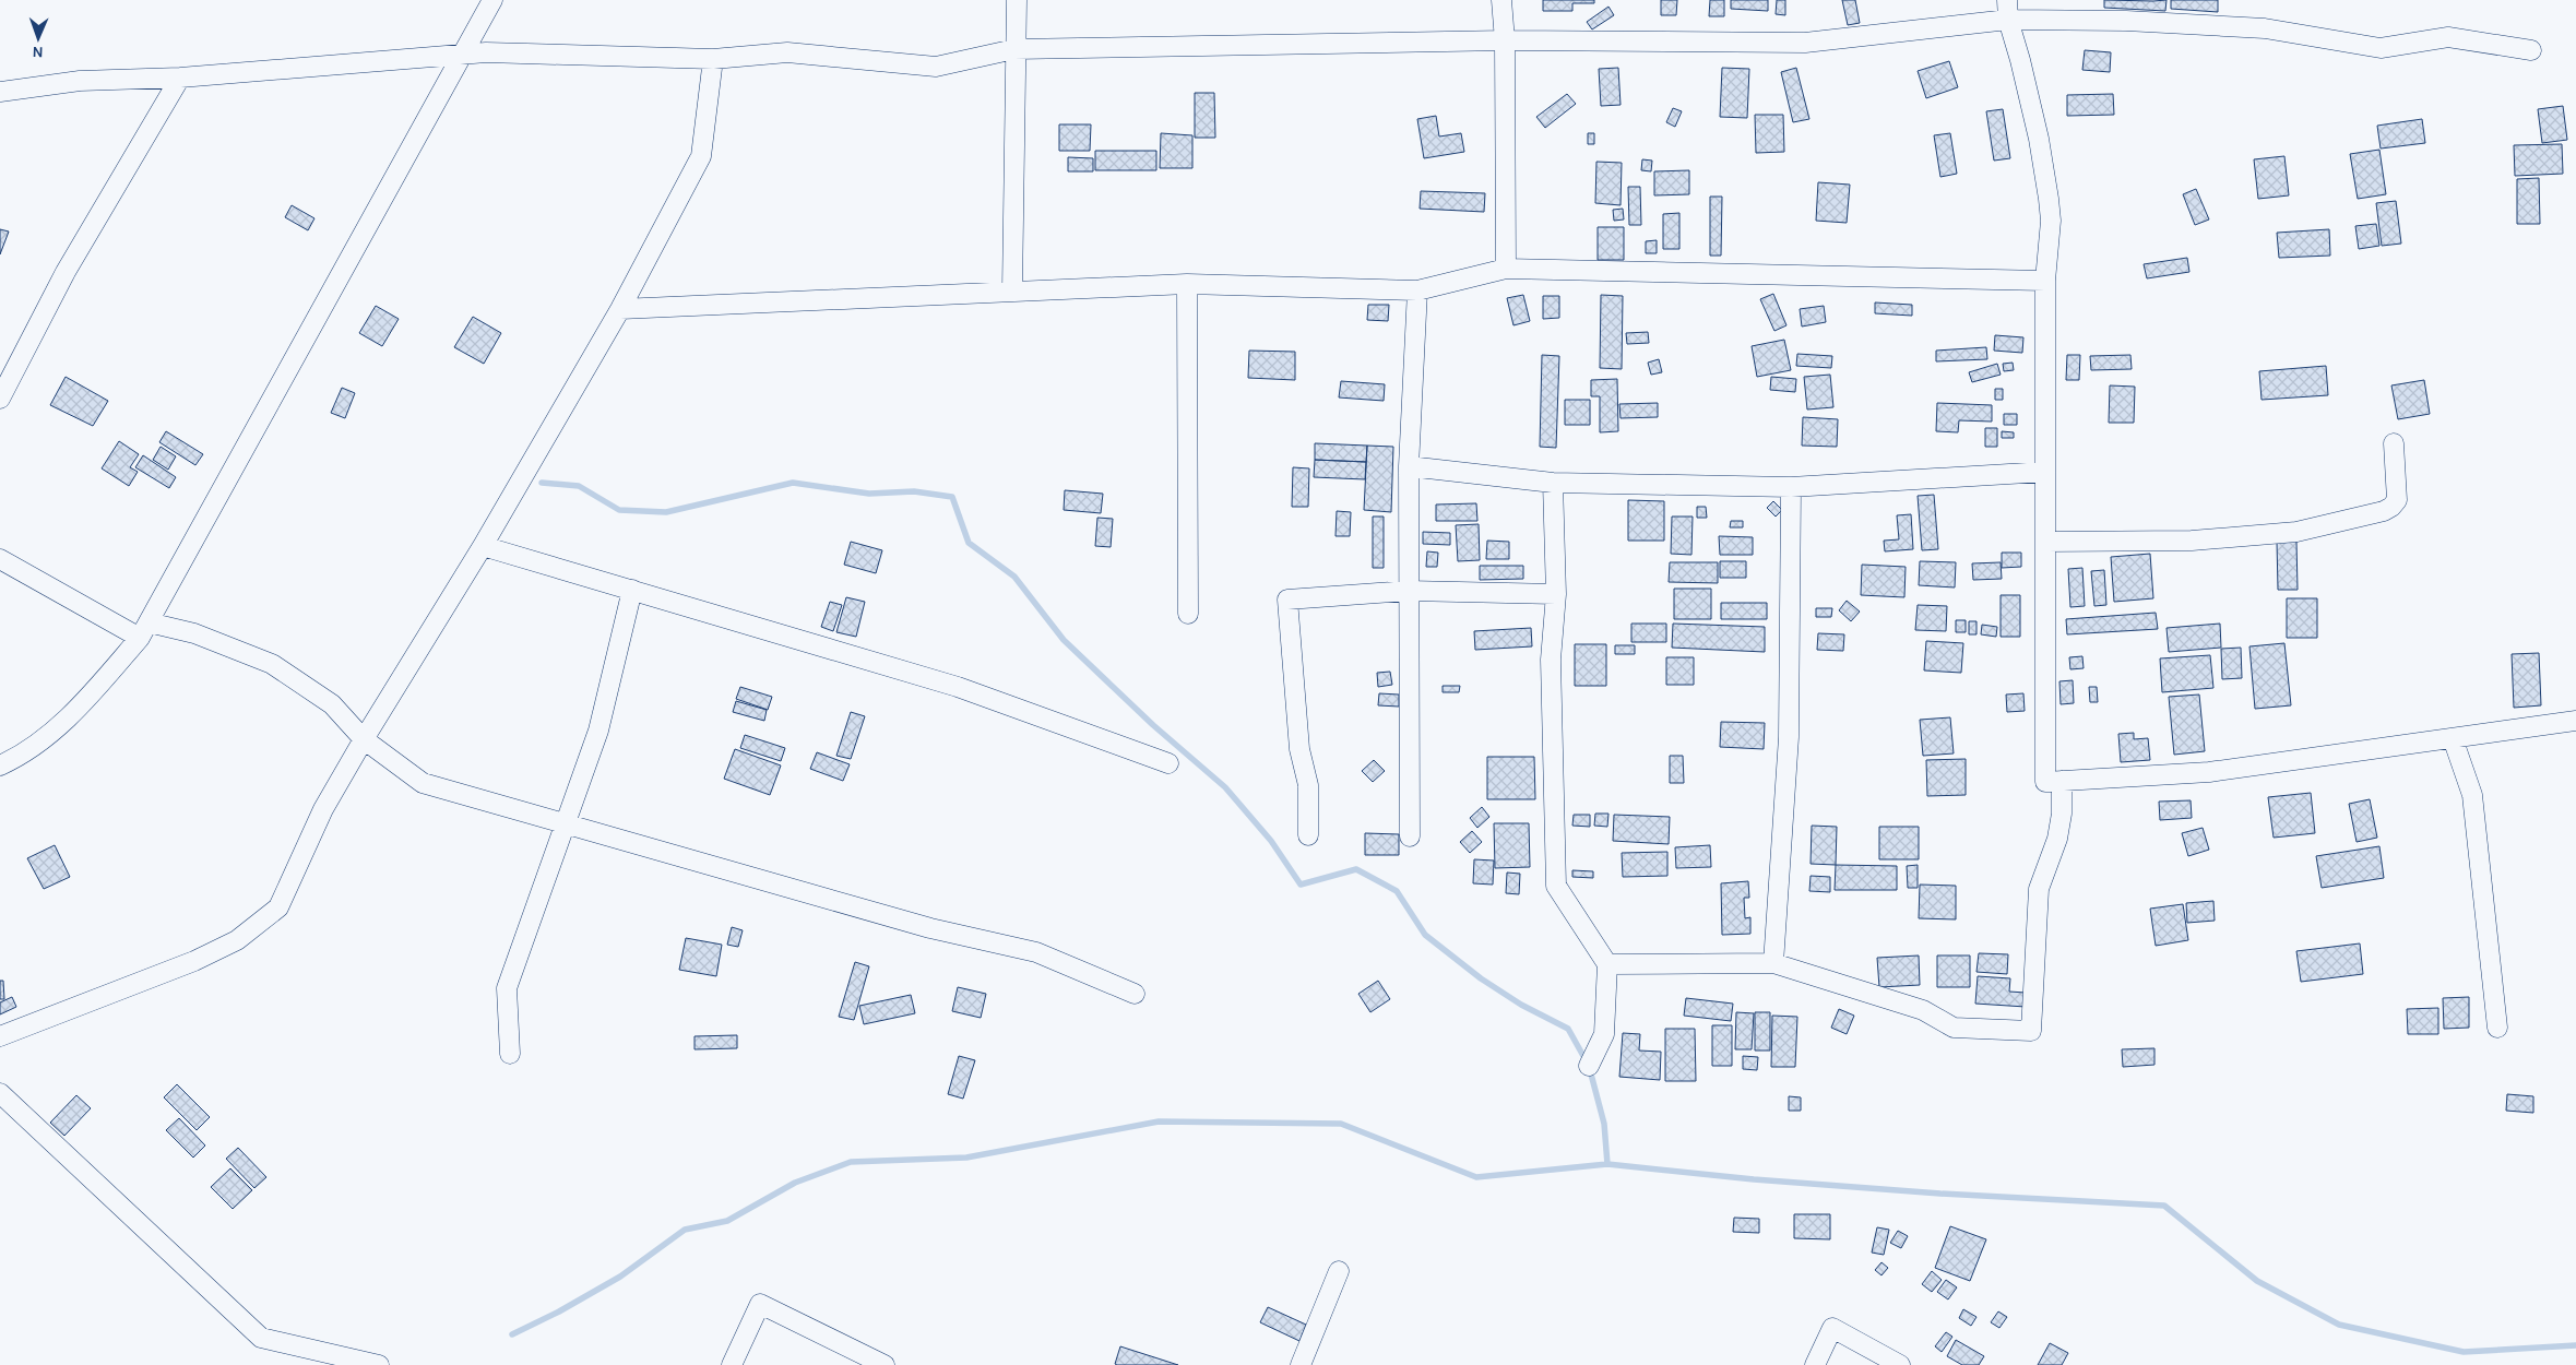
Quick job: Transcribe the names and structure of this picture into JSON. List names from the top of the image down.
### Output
{
  "north": "bottom"
}
